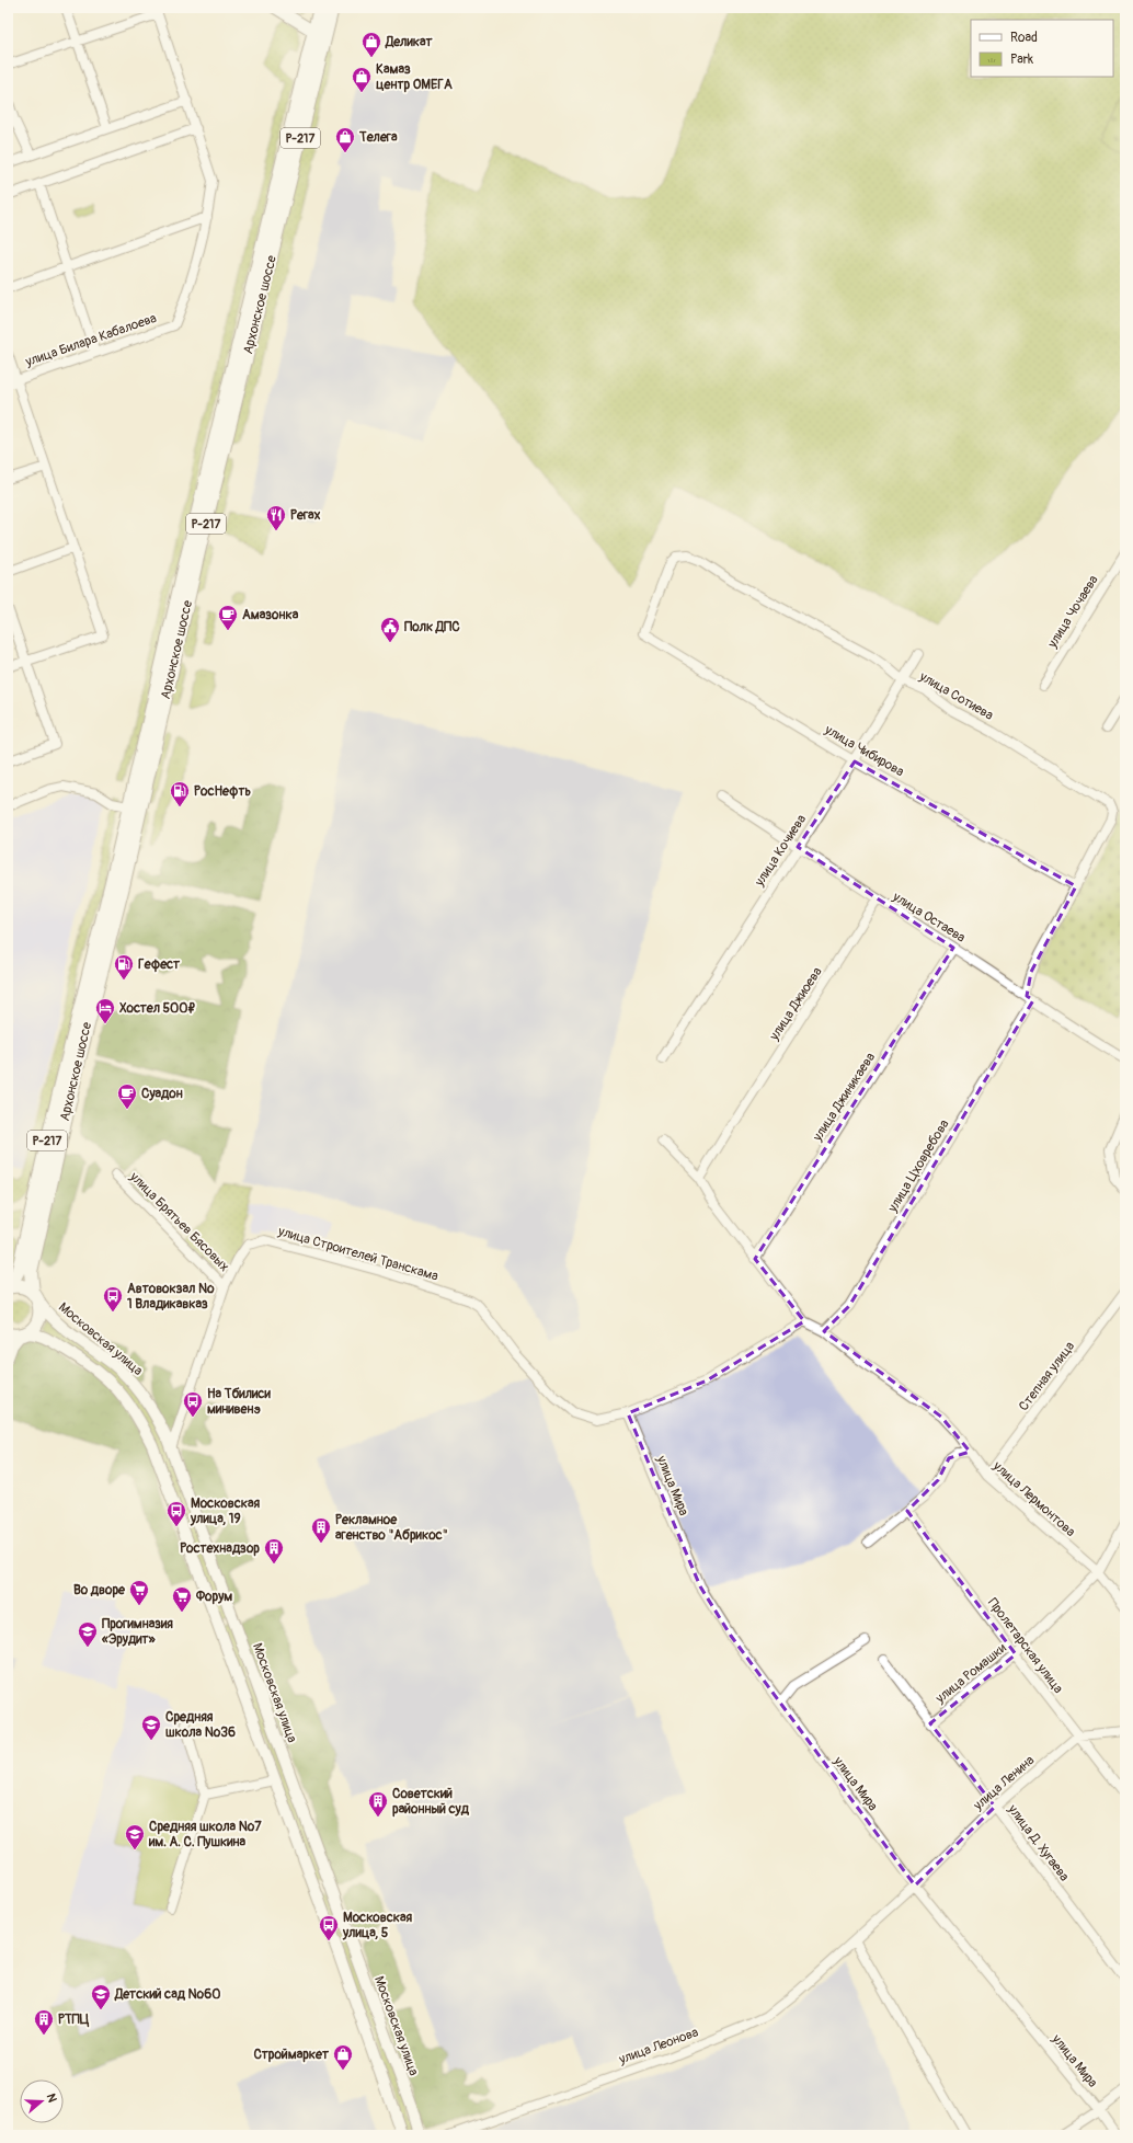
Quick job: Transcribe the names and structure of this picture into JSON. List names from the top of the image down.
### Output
{
  "streets": {
    "highway": ["Р-217", "Архонское шоссе"],
    "main road": ["Московская улица"],
    "street": [
      "улица Билара Кабалоева",
      "улица Чочаева",
      "улица Сотиева",
      "улица Чибирова",
      "улица Кочиева",
      "улица Остаева",
      "улица Джиоева",
      "улица Джиникаева",
      "улица Цховребова",
      "улица Брятьев Бясовых",
      "улица Строителей Транскама",
      "Степная улица",
      "улица Мира",
      "улица Лермонтова",
      "Пролетарская улица",
      "улица Ромашки",
      "улица Ленина",
      "улица Д. Хугаева",
      "улица Леонова"
    ]
  },
  "crossings": [
    ["Архонское шоссе", "Московская улица"],
    ["улица Сотиева", "улица Чибирова"],
    ["улица Сотиева", "улица Кочиева"],
    ["улица Сотиева", "улица Остаева"],
    ["улица Сотиева", "улица Цховребова"],
    ["улица Чибирова", "улица Кочиева"],
    ["улица Кочиева", "улица Остаева"],
    ["улица Остаева", "улица Джиоева"],
    ["улица Остаева", "улица Джиникаева"],
    ["улица Остаева", "улица Цховребова"],
    ["улица Цховребова", "улица Лермонтова"],
    ["улица Брятьев Бясовых", "улица Строителей Транскама"],
    ["улица Строителей Транскама", "Московская улица"],
    ["улица Строителей Транскама", "улица Мира"],
    ["Степная улица", "улица Лермонтова"],
    ["улица Мира", "улица Ленина"],
    ["улица Лермонтова", "улица Ромашки"],
    ["Пролетарская улица", "улица Ромашки"],
    ["Пролетарская улица", "улица Ленина"],
    ["улица Ромашки", "улица Д. Хугаева"],
    ["улица Ленина", "улица Д. Хугаева"],
    ["улица Ленина", "улица Леонова"]
  ],
  "places": {
    "shop": [
      "Деликат",
      "Камаз центр ОМЕГА",
      "Телега",
      "Строймаркет"
    ],
    "restaurant": ["Регах"],
    "cafe": ["Амазонка", "Суадон"],
    "public building": ["Полк ДПС"],
    "fuel station": ["РосНефть", "Гефест"],
    "hotel": ["Хостел 500₽"],
    "bus stop": [
      "Автовокзал № 1 Владикавказ",
      "На Тбилиси минивенэ",
      "Московская улица, 19",
      "Московская улица, 5"
    ],
    "building": [
      "Рекламное агенство \"Абрикос\"",
      "Ростехнадзор",
      "Советский районный суд",
      "РТПЦ"
    ],
    "supermarket": ["Во дворе", "Форум"],
    "school or university": [
      "Прогимназия «Эрудит»",
      "Средняя школа №36",
      "Средняя школа №7 им. А. С. Пушкина",
      "Детский сад №60"
    ]
  },
  "legend": ["Road", "Park"],
  "north": "right"
}
